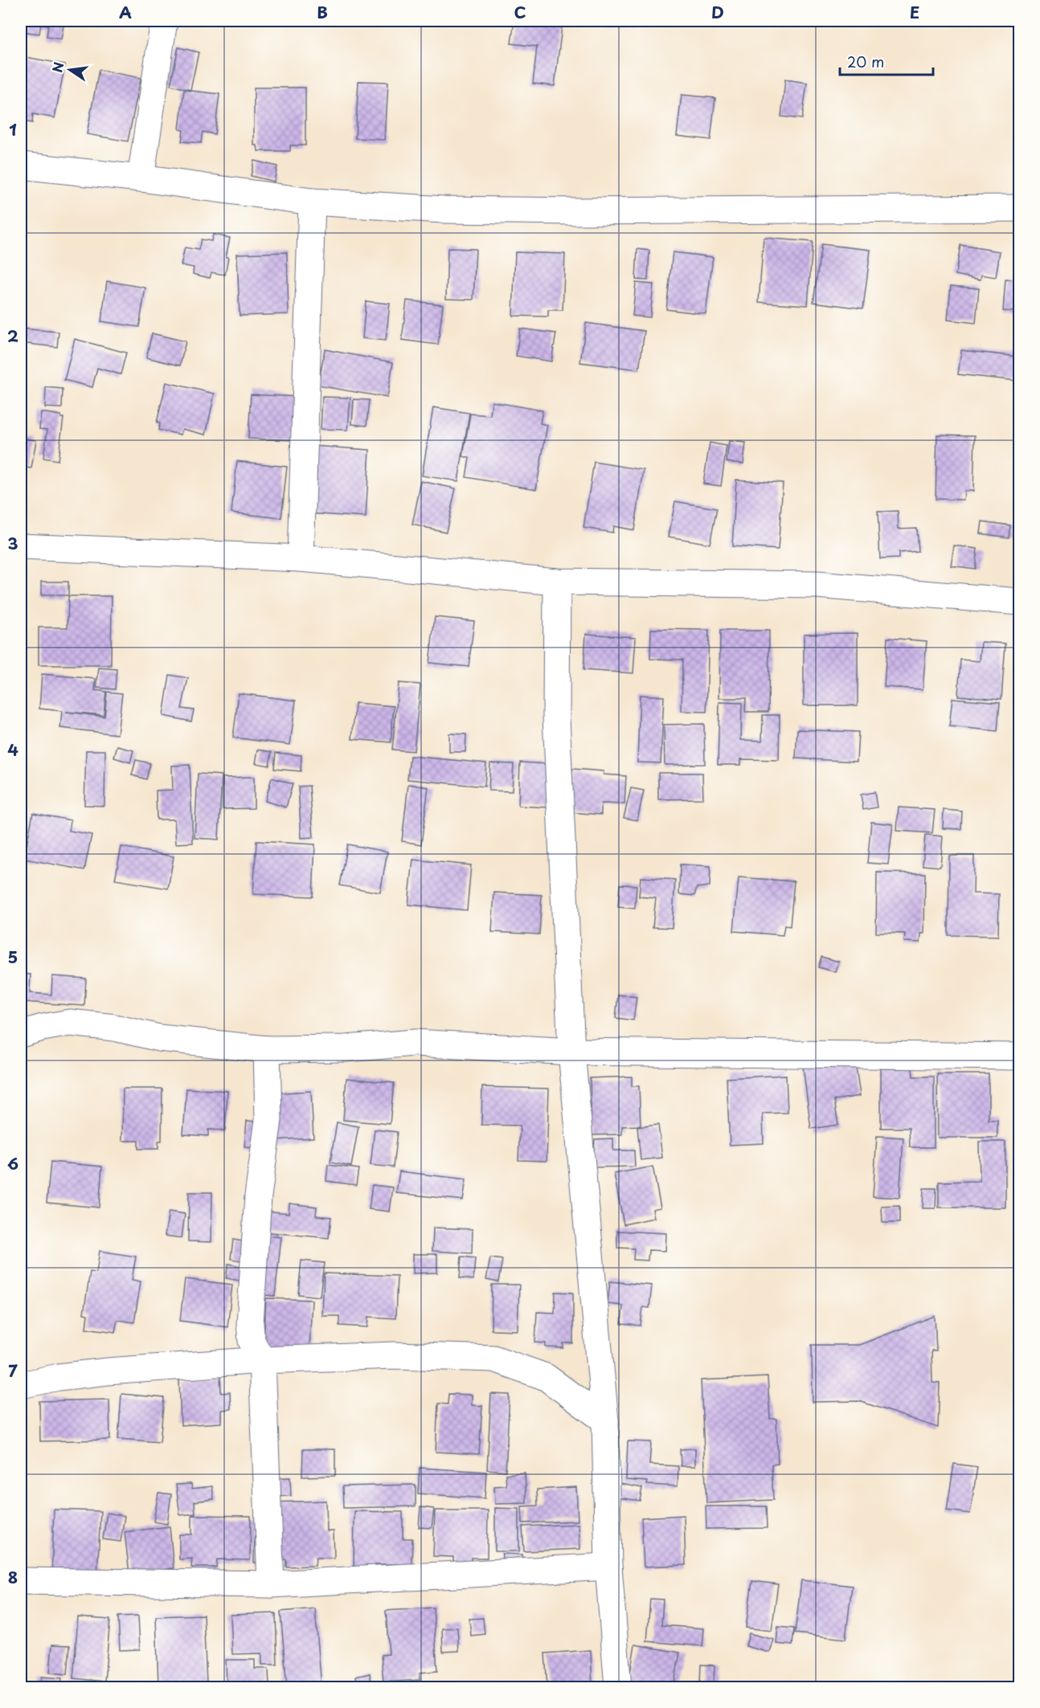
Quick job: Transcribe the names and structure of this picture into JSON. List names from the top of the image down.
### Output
{
  "scale_bar": "20 m",
  "north": "left",
  "grid": {
    "columns": [
      "A",
      "B",
      "C",
      "D",
      "E"
    ],
    "rows": [
      "1",
      "2",
      "3",
      "4",
      "5",
      "6",
      "7",
      "8"
    ]
  }
}
